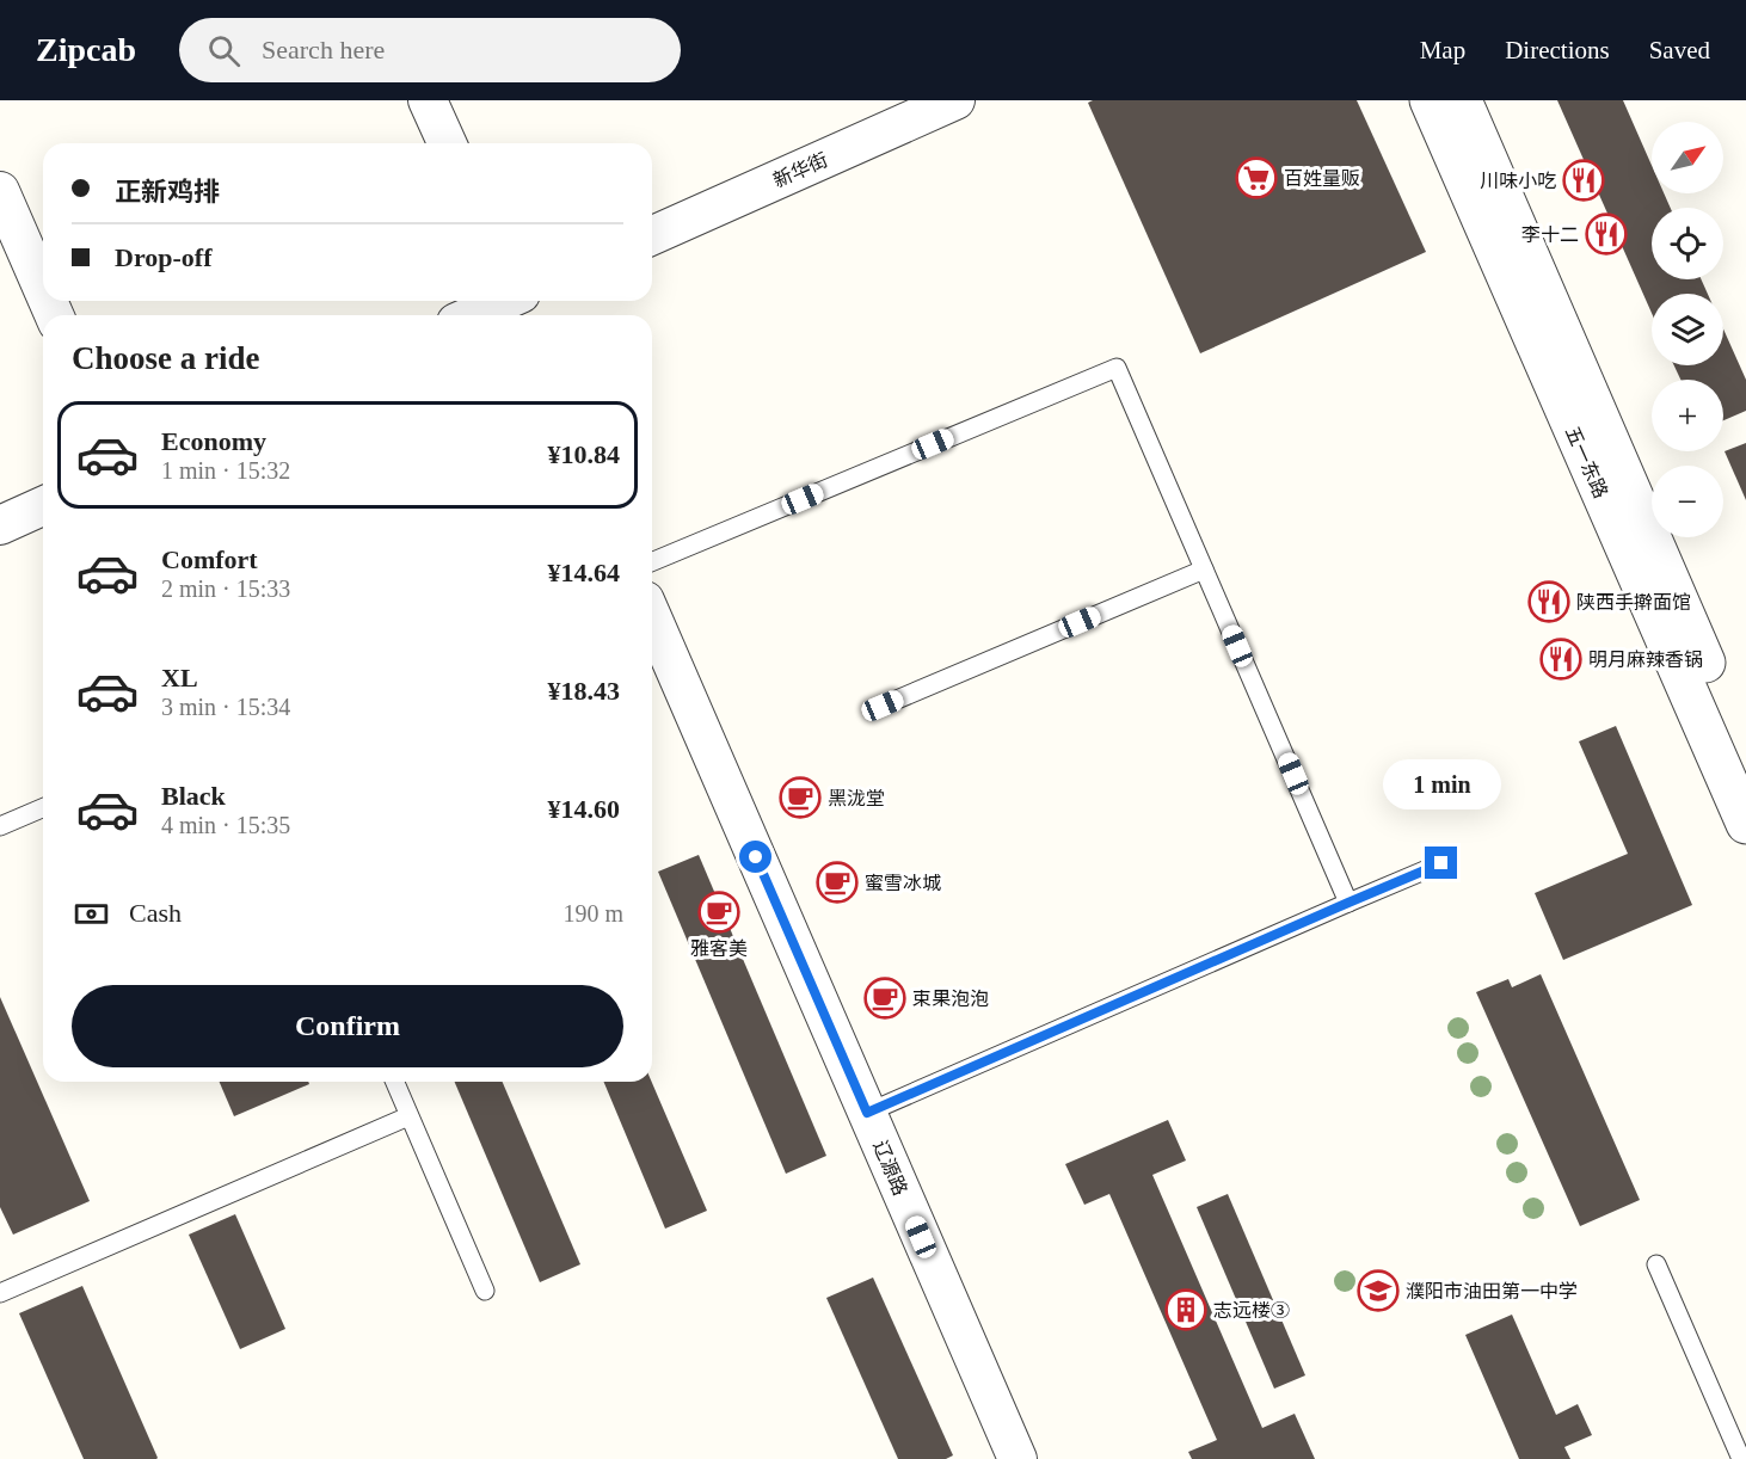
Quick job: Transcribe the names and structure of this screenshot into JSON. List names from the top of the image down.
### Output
{
  "streets": {
    "street": ["新华街", "五一东路", "辽源路"]
  },
  "places": {
    "supermarket": ["百姓量贩"],
    "restaurant": [
      "川味小吃",
      "李十二",
      "陕西手擀面馆",
      "明月麻辣香锅"
    ],
    "cafe": [
      "黑泷堂",
      "蜜雪冰城",
      "雅客美",
      "束果泡泡"
    ],
    "school or university": ["濮阳市油田第一中学"],
    "building": ["志远楼③"]
  },
  "north": "top right",
  "page": {
    "header": "Zipcab",
    "search": "Search here",
    "nav": ["Map", "Directions", "Saved"],
    "map_buttons": ["+", "−"],
    "banner": ["正新鸡排", "Drop-off"],
    "heading": "Choose a ride",
    "list": [
      {
        "name": "Economy",
        "note": "1 min · 15:32",
        "value": "¥10.84"
      },
      {
        "name": "Comfort",
        "note": "2 min · 15:33",
        "value": "¥14.64"
      },
      {
        "name": "XL",
        "note": "3 min · 15:34",
        "value": "¥18.43"
      },
      {
        "name": "Black",
        "note": "4 min · 15:35",
        "value": "¥14.60"
      }
    ],
    "bubble": "1 min",
    "pay": ["Cash", "190 m"],
    "buttons": "Confirm"
  }
}
